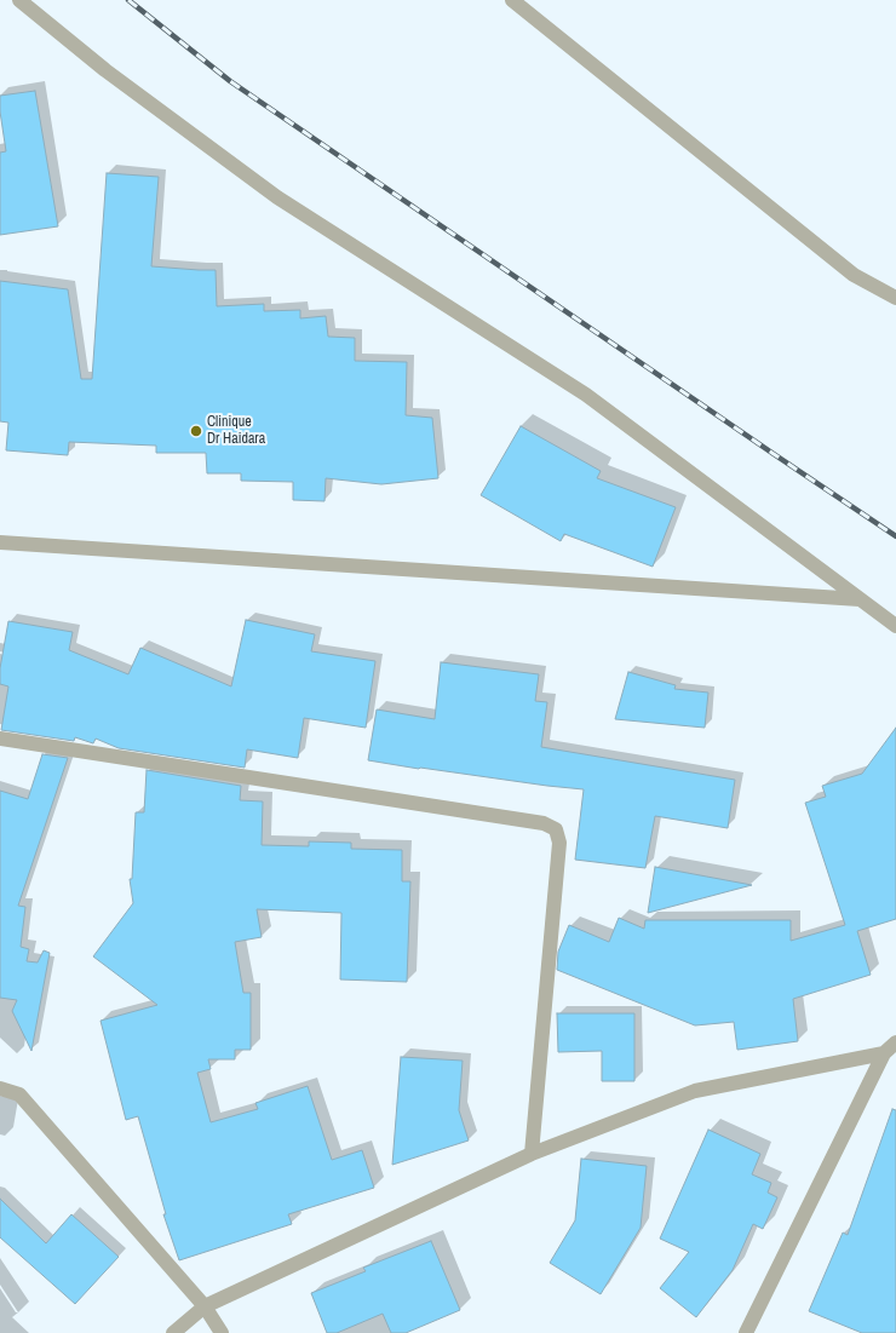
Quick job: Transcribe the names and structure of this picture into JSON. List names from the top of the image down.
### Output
{
  "places": ["Clinique Dr Haidara"]
}
